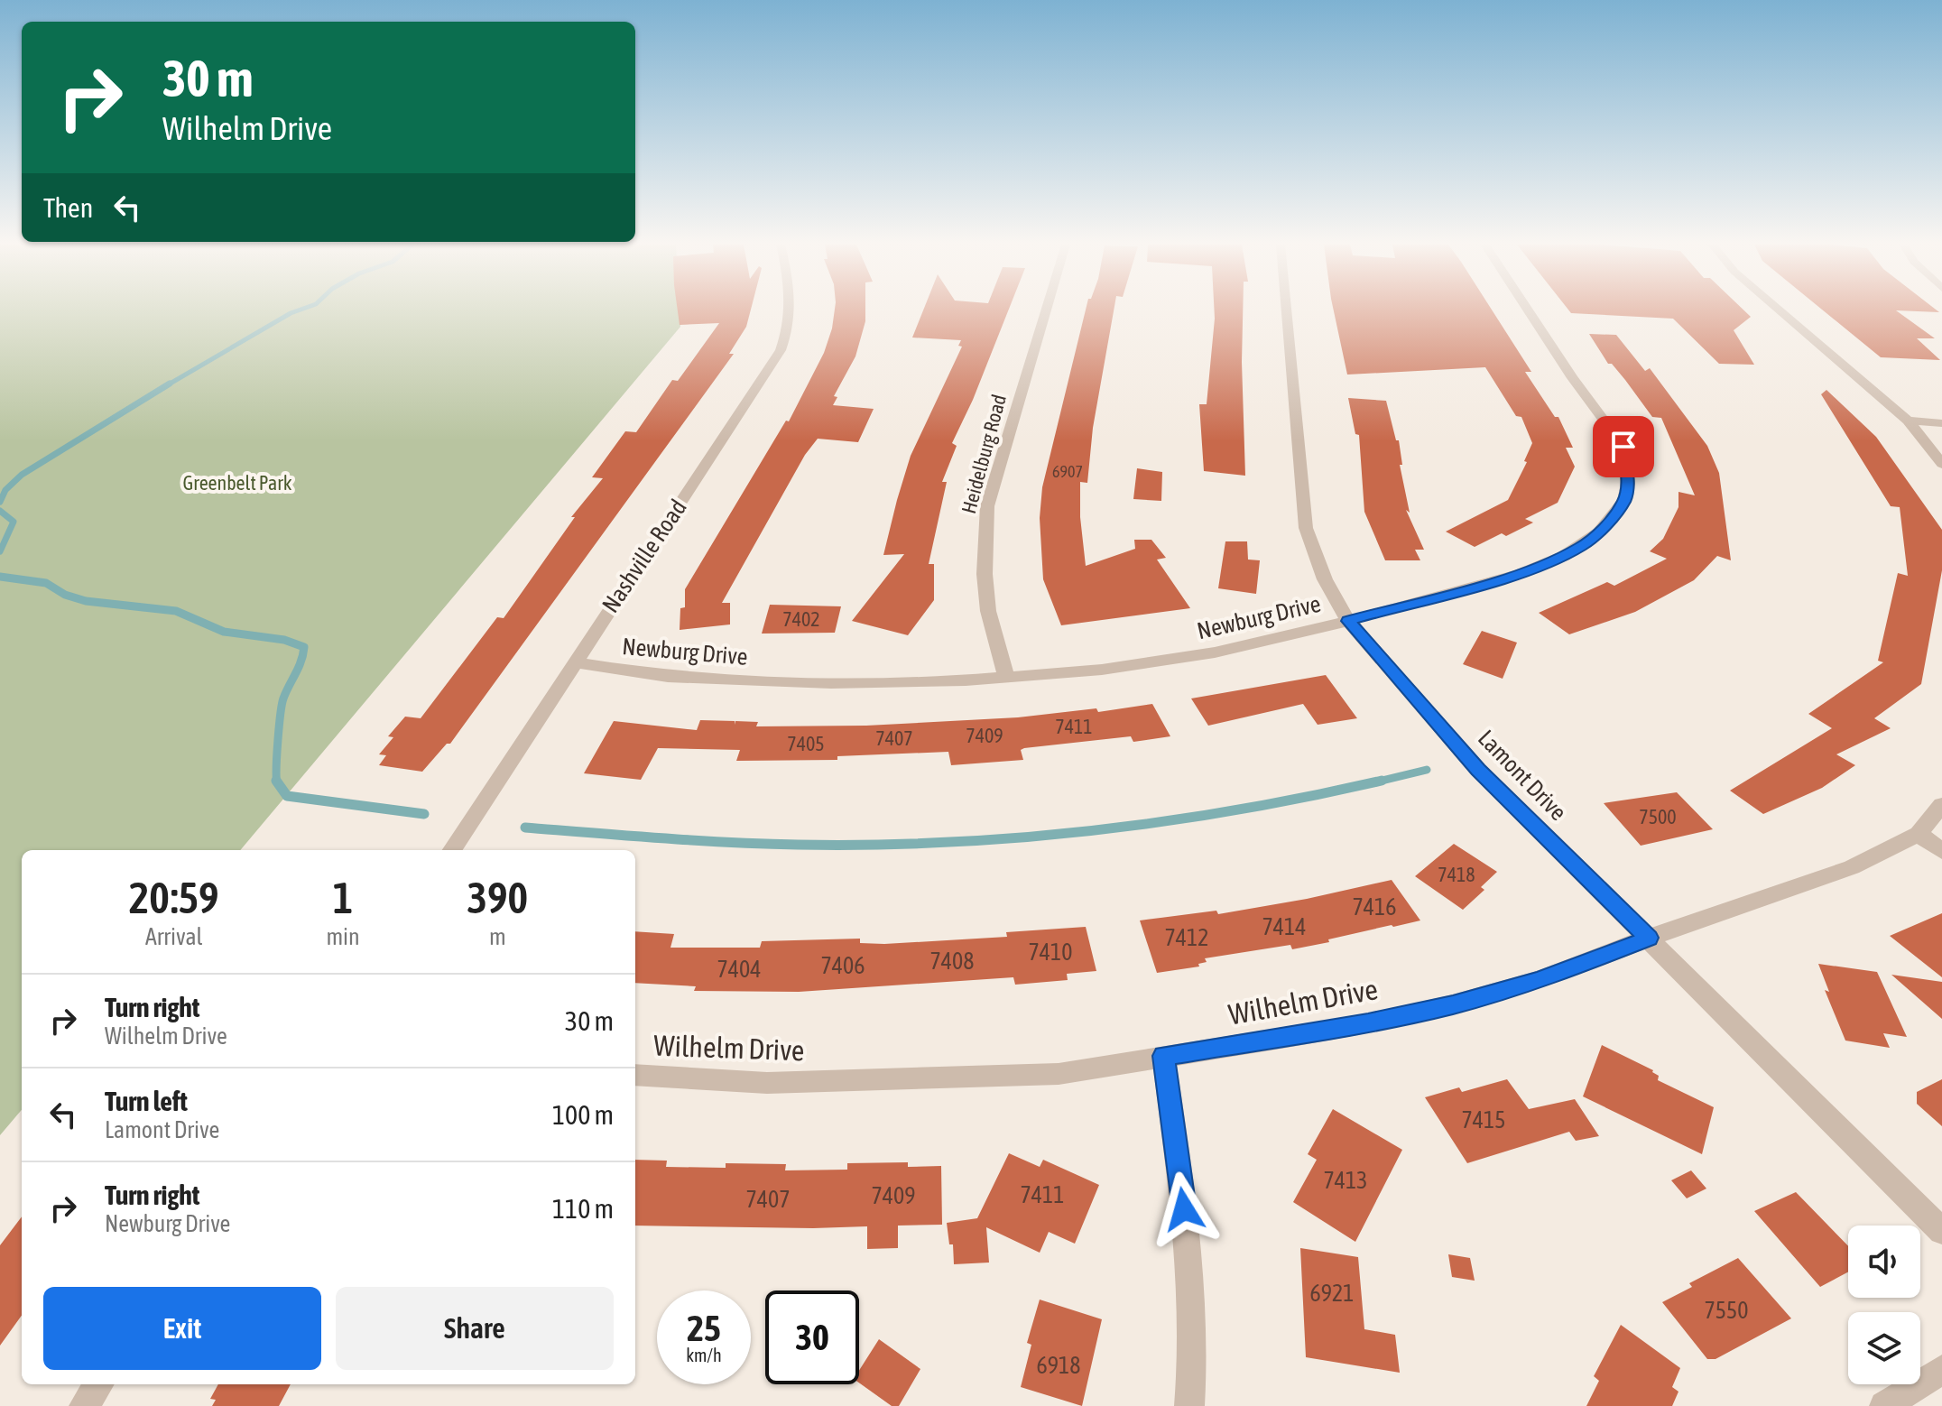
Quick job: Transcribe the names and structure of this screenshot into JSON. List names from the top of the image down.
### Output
{
  "streets": {
    "street": [
      "Heidelburg Road",
      "Nashville Road",
      "Newburg Drive",
      "Lamont Drive",
      "Wilhelm Drive"
    ]
  },
  "crossings": [
    ["Heidelburg Road", "Newburg Drive"],
    ["Nashville Road", "Newburg Drive"],
    ["Newburg Drive", "Lamont Drive"],
    ["Lamont Drive", "Wilhelm Drive"]
  ],
  "parks": ["Greenbelt Park"],
  "house_numbers": [
    "6907",
    "7402",
    "7411",
    "7409",
    "7407",
    "7405",
    "7500",
    "7418",
    "7416",
    "7414",
    "7412",
    "7410",
    "7408",
    "7406",
    "7404",
    "7415",
    "7413",
    "7411",
    "7409",
    "7407",
    "6921",
    "7550",
    "6918"
  ],
  "page": {
    "turn": ["30 m", "Wilhelm Drive"],
    "then": "Then",
    "eta": [
      "20:59",
      "Arrival",
      "1",
      "min",
      "390",
      "m"
    ],
    "list": [
      {
        "name": "Turn right",
        "note": "Wilhelm Drive",
        "value": "30 m"
      },
      {
        "name": "Turn left",
        "note": "Lamont Drive",
        "value": "100 m"
      },
      {
        "name": "Turn right",
        "note": "Newburg Drive",
        "value": "110 m"
      }
    ],
    "buttons": ["Exit", "Share"],
    "speed": "25 km/h",
    "limit": "30"
  }
}
